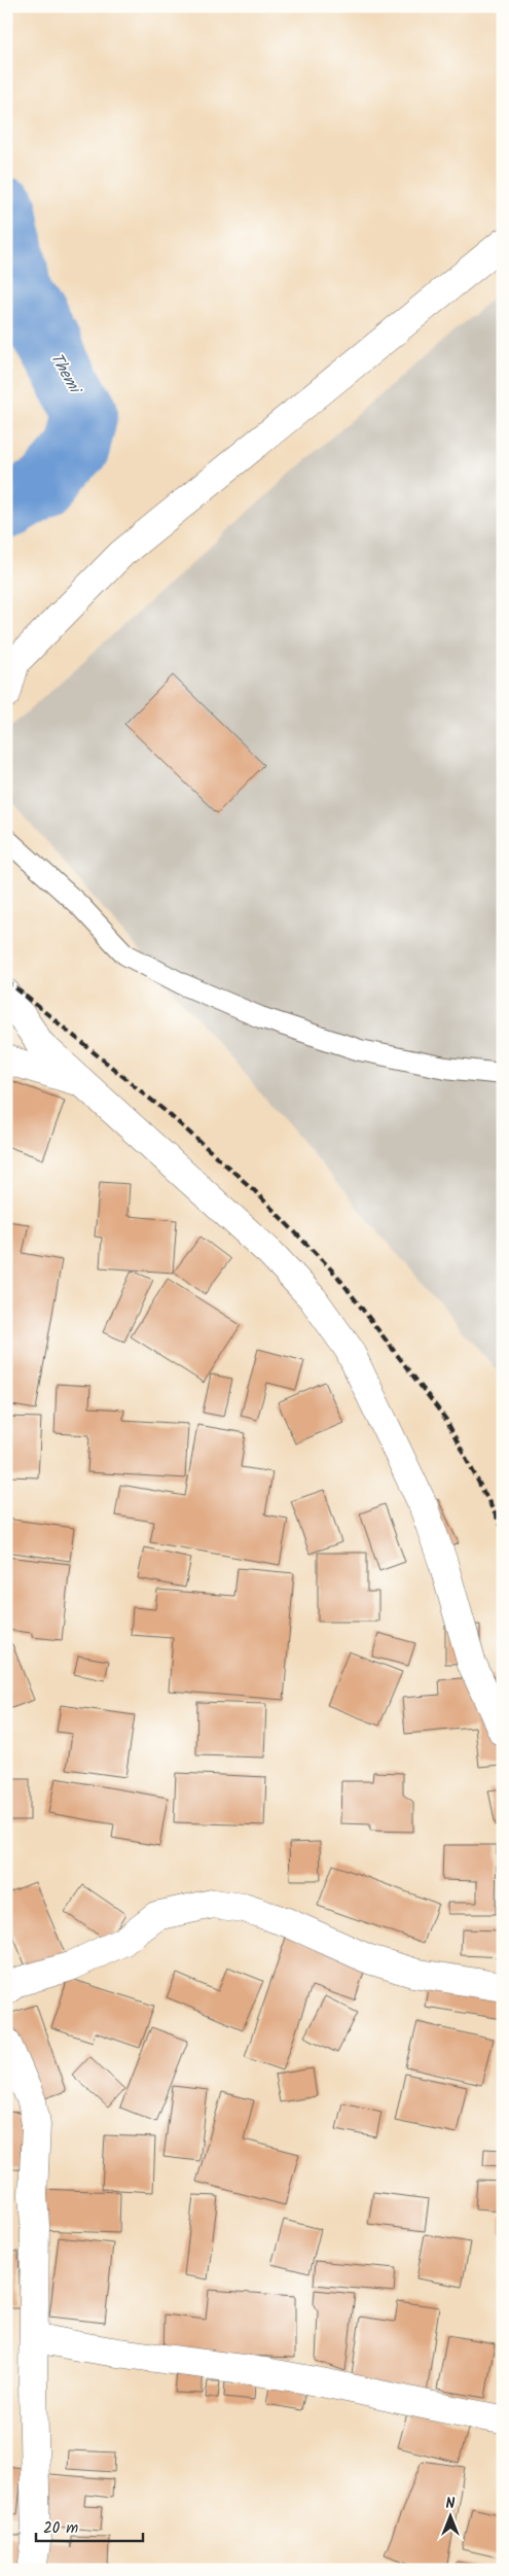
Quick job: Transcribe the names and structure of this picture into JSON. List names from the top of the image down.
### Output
{
  "water": ["Themi"],
  "scale_bar": "20 m",
  "north": "top"
}
